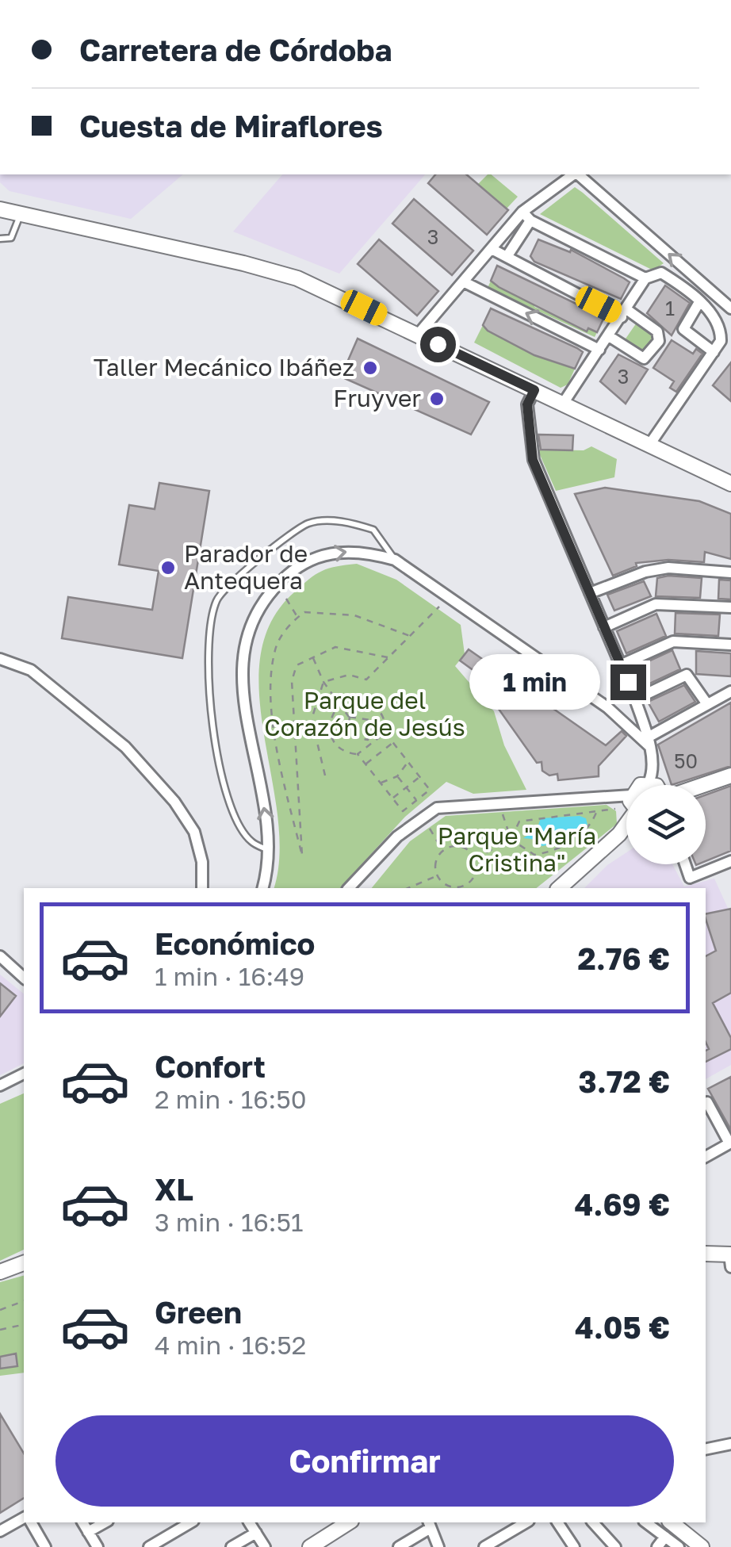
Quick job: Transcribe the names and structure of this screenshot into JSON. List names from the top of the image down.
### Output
{
  "parks": ["Parque del Corazón de Jesús", "Parque \"María Cristina\""],
  "places": ["Taller Mecánico Ibáñez", "Fruyver", "Parador de Antequera"],
  "house_numbers": [
    "3",
    "1",
    "3",
    "50"
  ],
  "page": {
    "banner": ["Carretera de Córdoba", "Cuesta de Miraflores"],
    "bubble": "1 min",
    "list": [
      {
        "name": "Económico",
        "note": "1 min · 16:49",
        "value": "2.76 €"
      },
      {
        "name": "Confort",
        "note": "2 min · 16:50",
        "value": "3.72 €"
      },
      {
        "name": "XL",
        "note": "3 min · 16:51",
        "value": "4.69 €"
      },
      {
        "name": "Green",
        "note": "4 min · 16:52",
        "value": "4.05 €"
      }
    ],
    "buttons": "Confirmar"
  }
}
